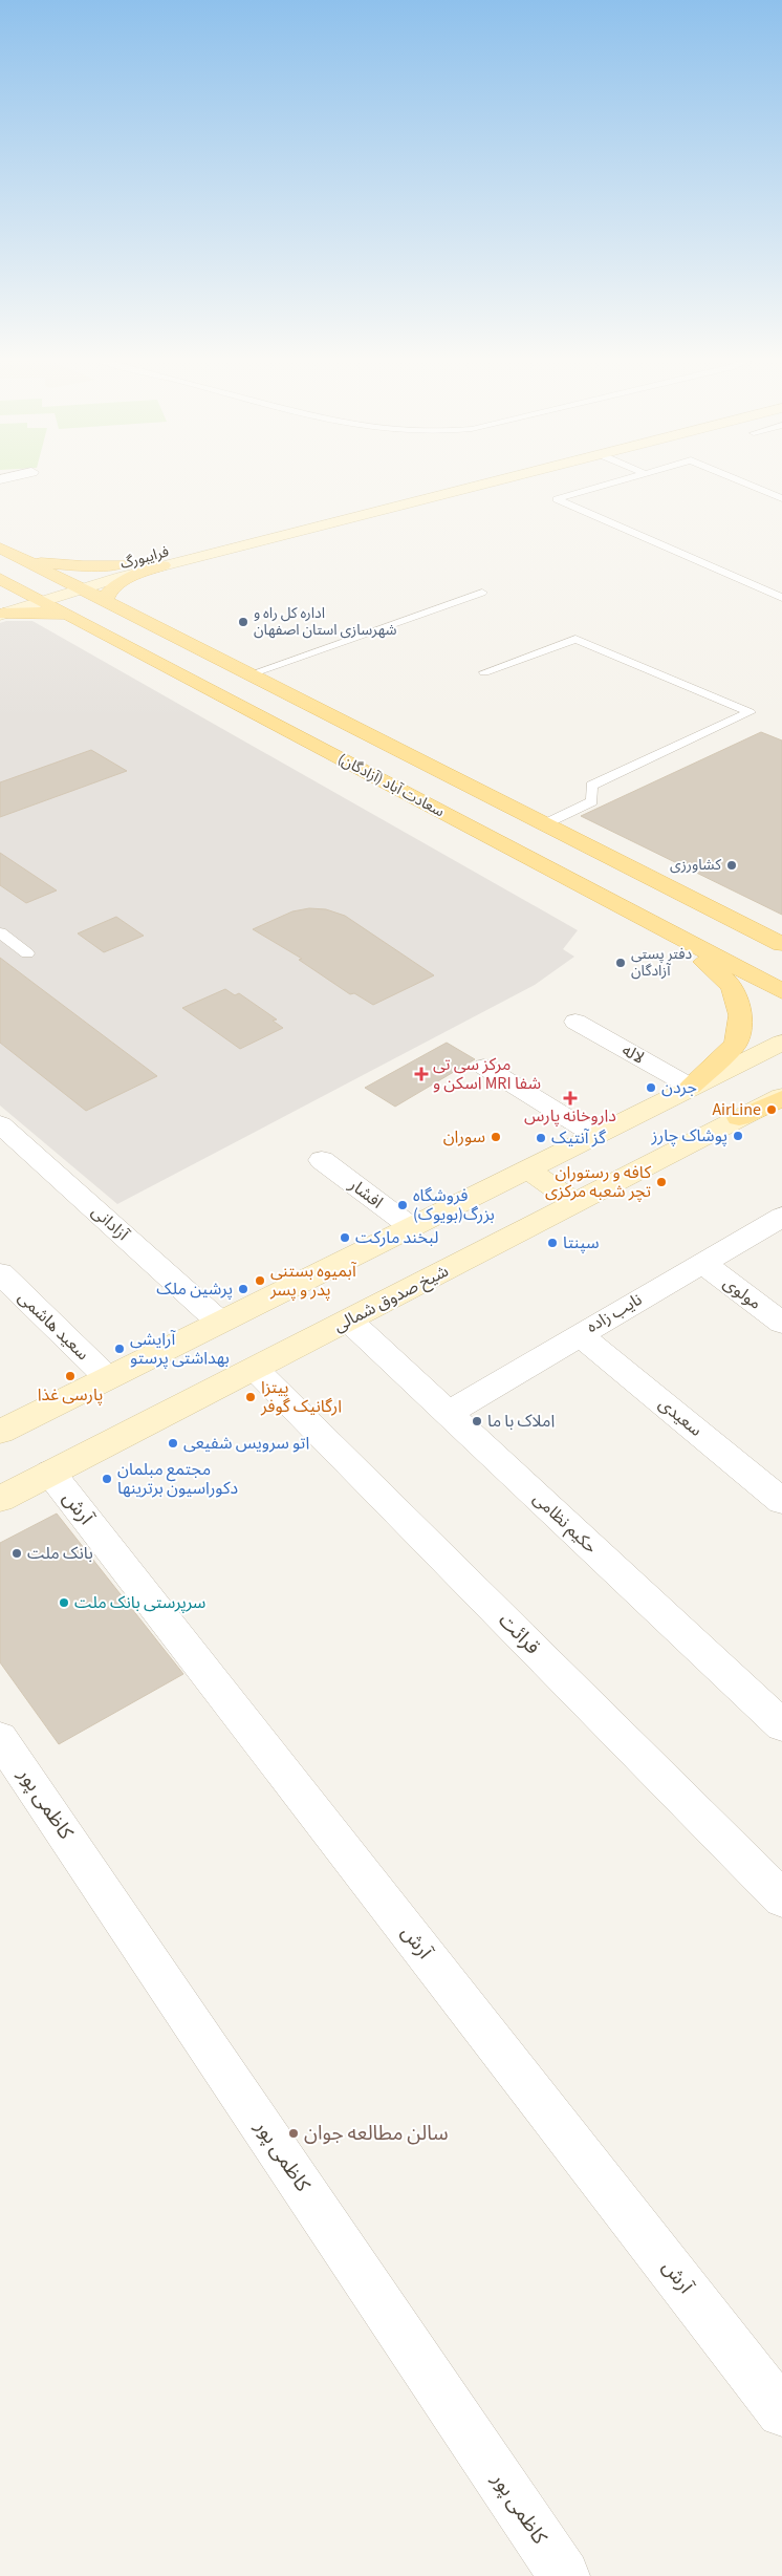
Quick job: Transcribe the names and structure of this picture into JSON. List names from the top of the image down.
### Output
{
  "streets": {
    "main road": ["فرایبورگ", "سعادت آباد (آزادگان)", "شیخ صدوق شمالی"],
    "street": [
      "لاله",
      "افشار",
      "آزادانی",
      "مولوی",
      "نایب زاده",
      "سعید هاشمی",
      "سعیدی",
      "آرش",
      "حکیم نظامی",
      "قرائت",
      "کاظمی پور"
    ]
  },
  "crossings": [
    ["فرایبورگ", "سعادت آباد (آزادگان)"],
    ["مولوی", "نایب زاده"],
    ["شیخ صدوق شمالی", "آرش"],
    ["شیخ صدوق شمالی", "حکیم نظامی"],
    ["شیخ صدوق شمالی", "قرائت"],
    ["نایب زاده", "سعیدی"],
    ["نایب زاده", "حکیم نظامی"]
  ],
  "places": {
    "other": [
      "اداره کل راه و شهرسازی استان اصفهان",
      "کشاورزی",
      "دفتر پستی آزادگان",
      "جردن",
      "AirLine",
      "پوشاک چارز",
      "سوران",
      "گز آنتیک",
      "کافه و رستوران تچر شعبه مرکزی",
      "فروشگاه بزرگ(بویوک)",
      "لبخند مارکت",
      "سپنتا",
      "آبمیوه بستنی پدر و پسر",
      "پرشین ملک",
      "آرایشی بهداشتی پرستو",
      "پارسی غذا",
      "پیتزا ارگانیک گوفر",
      "املاک با ما",
      "اتو سرویس شفیعی",
      "مجتمع مبلمان دکوراسیون برترینها",
      "بانک ملت",
      "سرپرستی بانک ملت",
      "سالن مطالعه جوان"
    ],
    "health": ["مرکز سی تی اسکن و MRI شفا", "داروخانه پارس"]
  }
}
